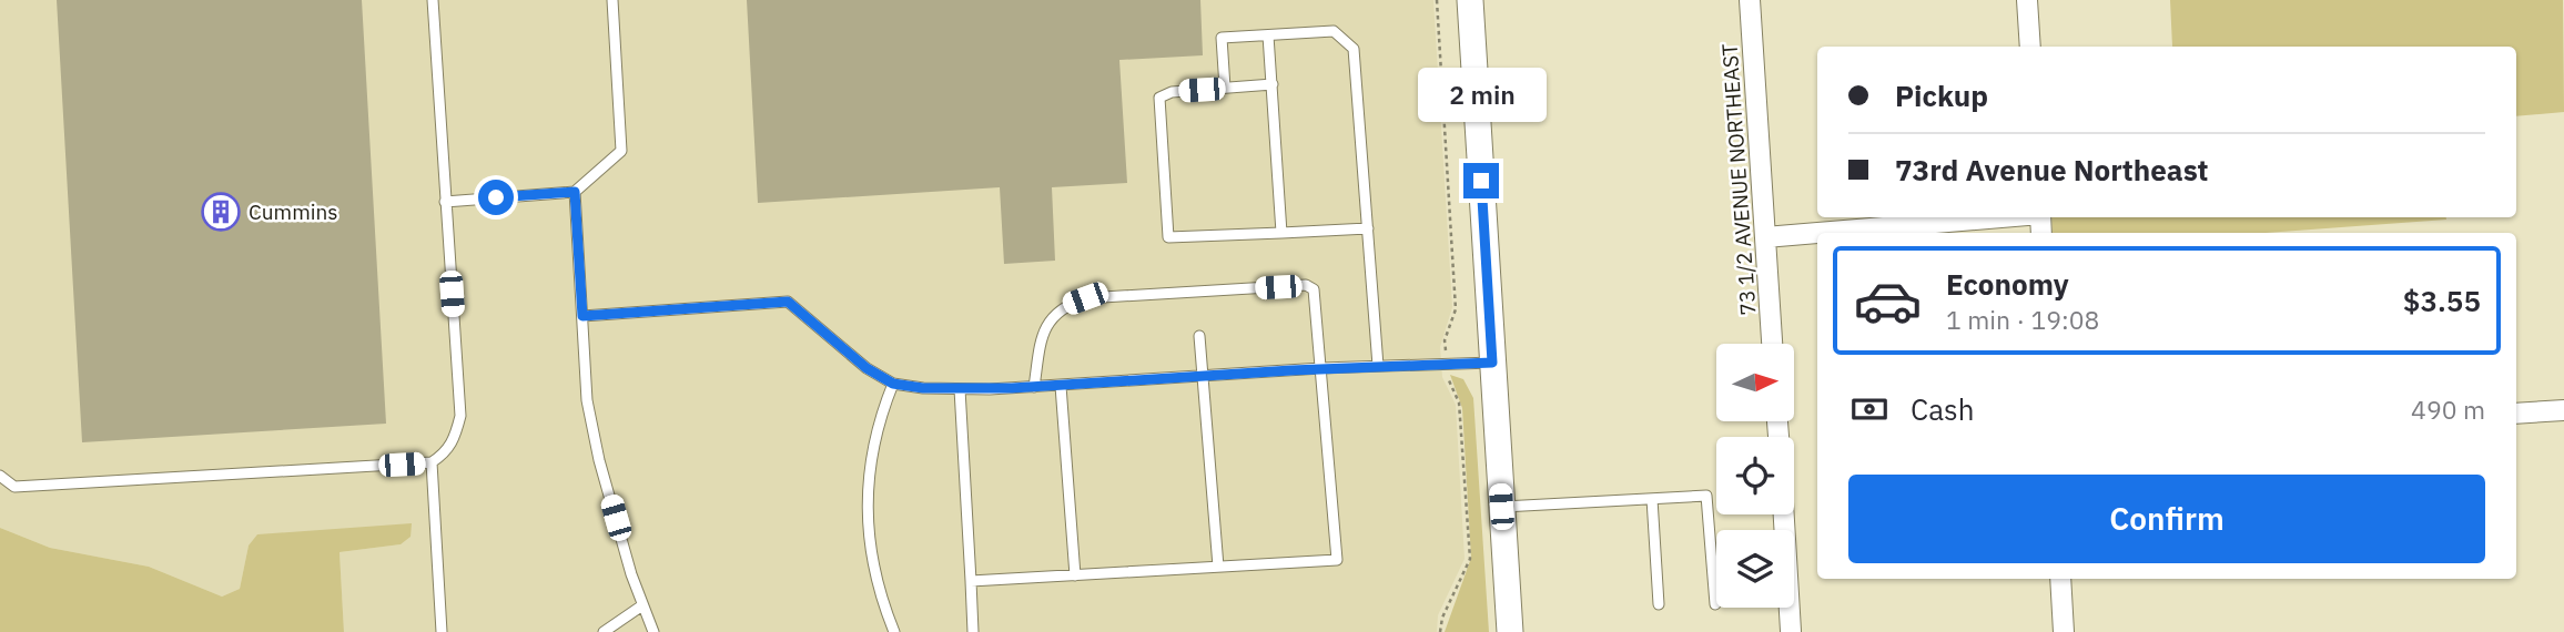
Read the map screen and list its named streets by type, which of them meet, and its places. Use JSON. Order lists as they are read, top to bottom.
{
  "streets": {
    "street": ["73 1/2 AVENUE NORTHEAST"]
  },
  "places": {
    "building": ["Cummins"]
  },
  "north": "right",
  "page": {
    "banner": ["Pickup", "73rd Avenue Northeast"],
    "bubble": "2 min",
    "list": [
      {
        "name": "Economy",
        "note": "1 min · 19:08",
        "value": "$3.55"
      }
    ],
    "pay": ["Cash", "490 m"],
    "buttons": "Confirm"
  }
}
